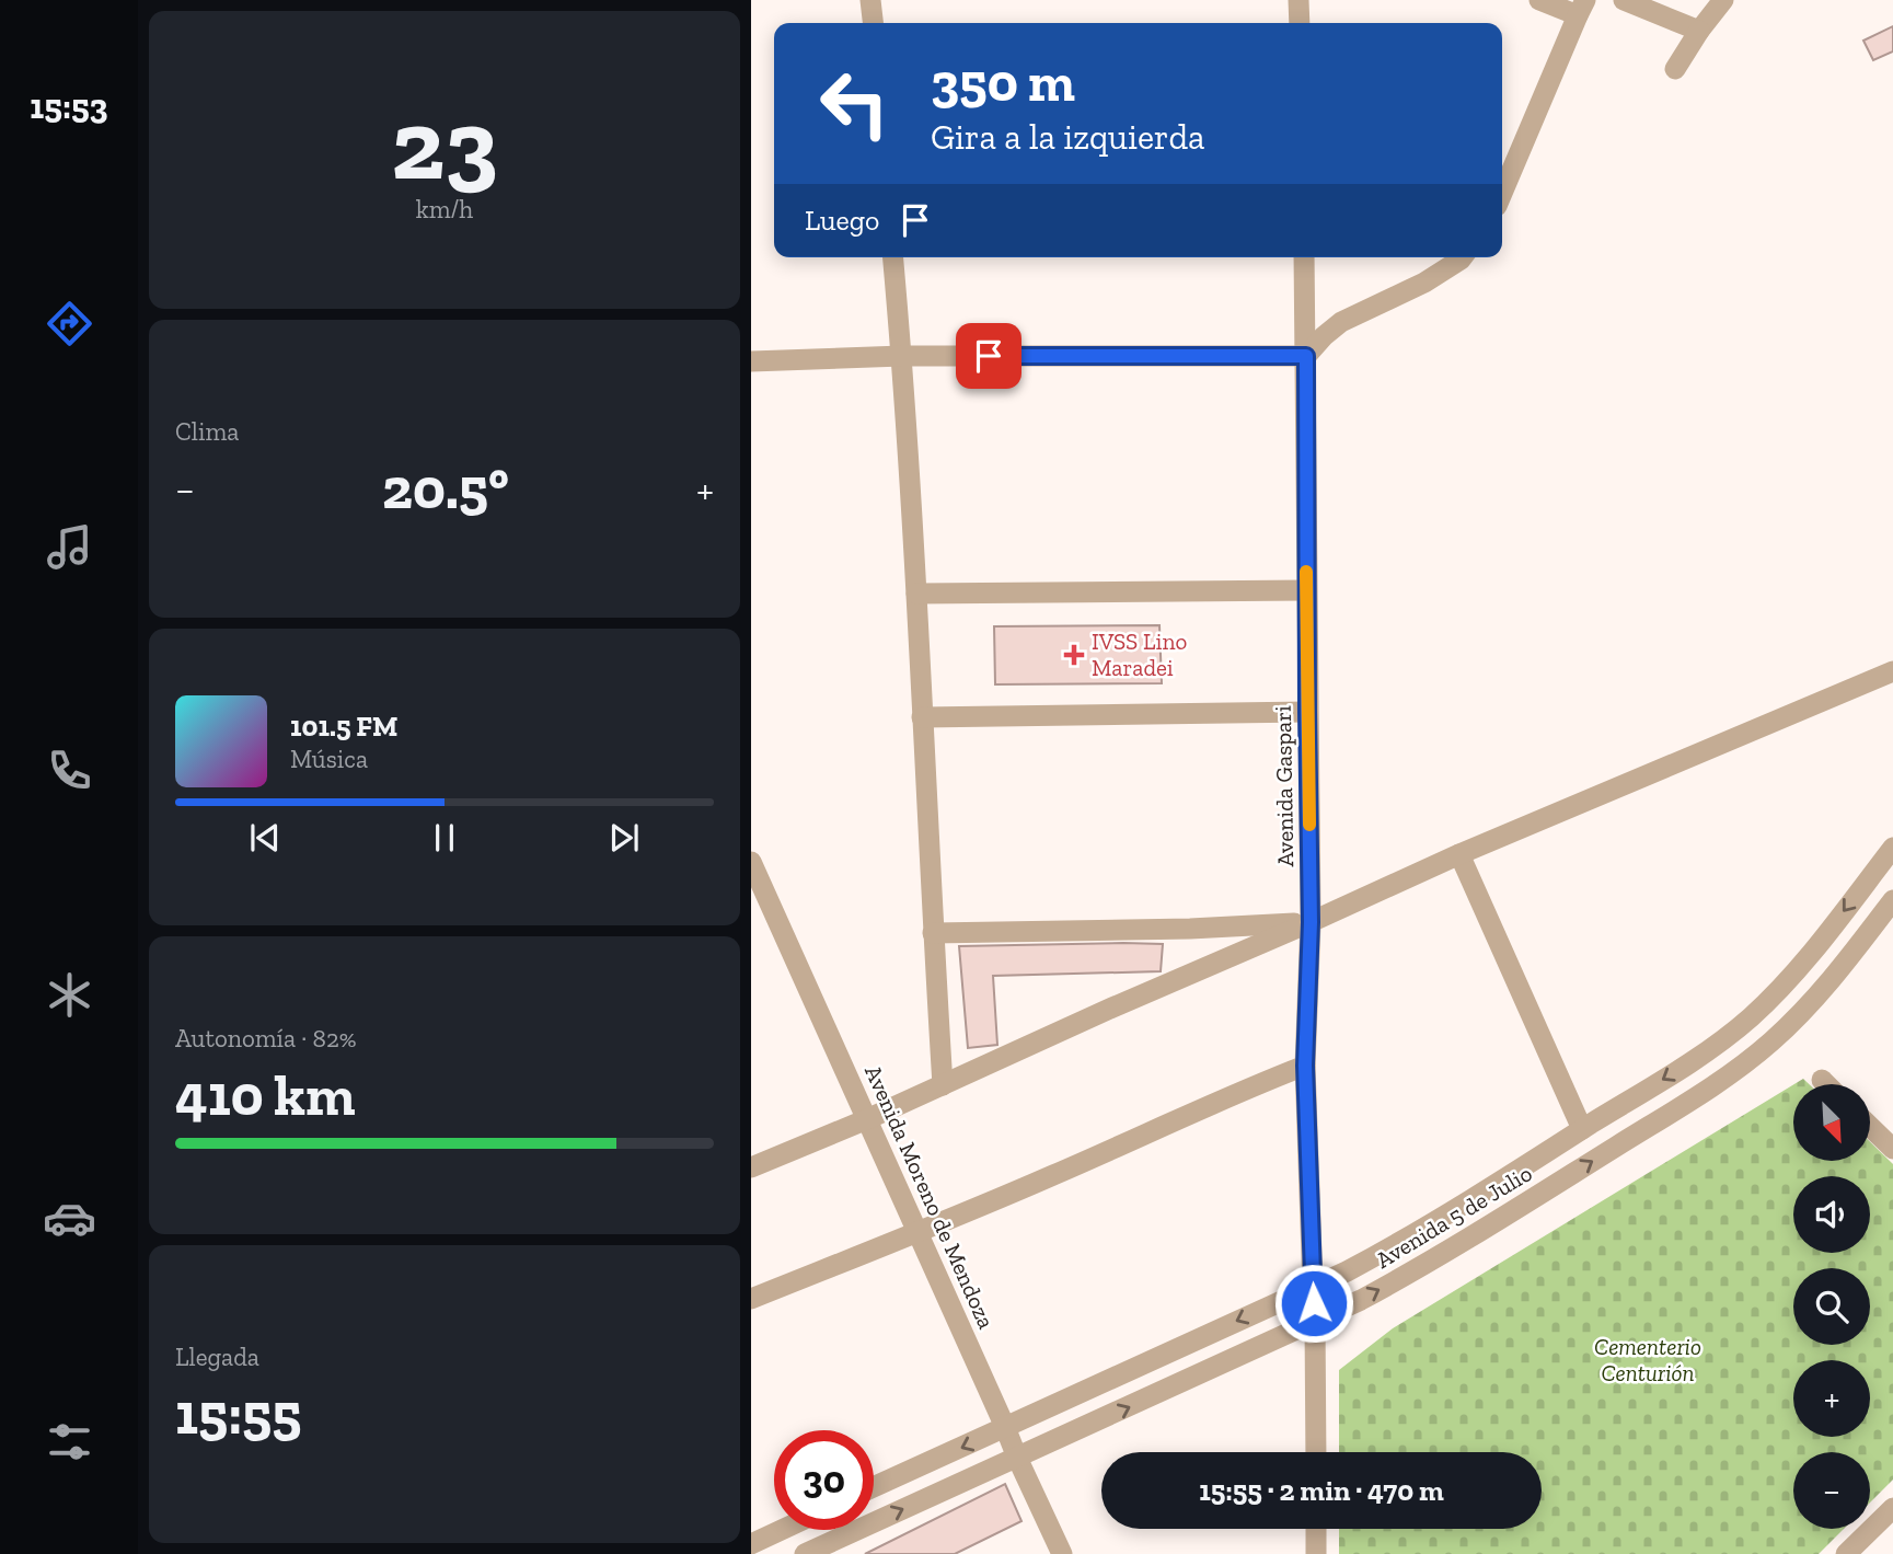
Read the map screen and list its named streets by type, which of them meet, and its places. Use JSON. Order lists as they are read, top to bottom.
{
  "streets": {
    "street": ["Avenida Gaspari", "Avenida Moreno de Mendoza", "Avenida 5 de Julio"]
  },
  "crossings": [
    ["Avenida Gaspari", "Avenida 5 de Julio"],
    ["Avenida Moreno de Mendoza", "Avenida 5 de Julio"]
  ],
  "parks": ["Cementerio Centurión"],
  "places": {
    "health": ["IVSS Lino Maradei"]
  },
  "north": "bottom right",
  "page": {
    "tabs": "15:53",
    "tile": [
      ["23", "km/h"],
      "Clima",
      ["Autonomía · 82%", "410 km"],
      ["Llegada", "15:55"]
    ],
    "turn": ["350 m", "Gira a la izquierda"],
    "then": "Luego",
    "heat": ["−", "20.5°", "+"],
    "song": ["101.5 FM", "Música"],
    "map_buttons": ["+", "−"],
    "limit": "30",
    "trip": "15:55 · 2 min · 470 m"
  }
}
